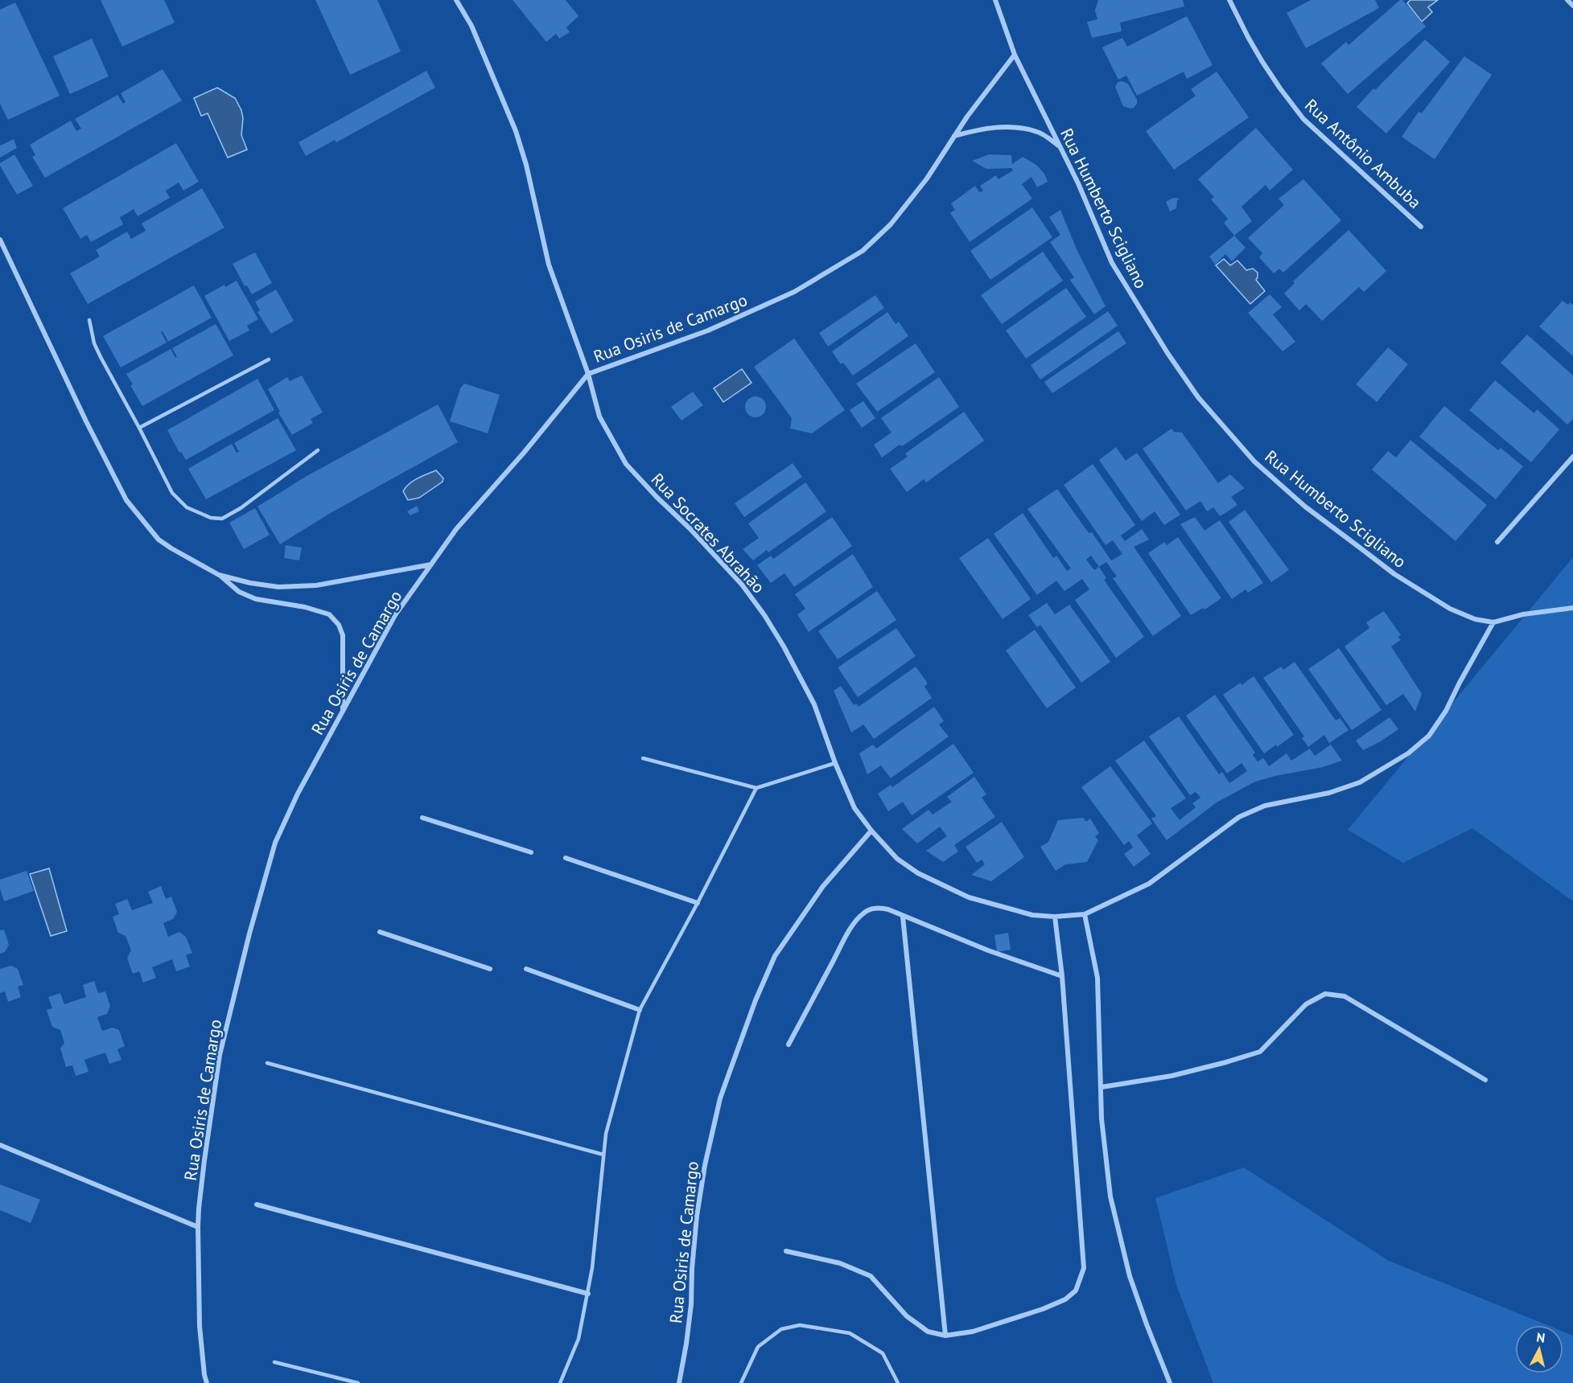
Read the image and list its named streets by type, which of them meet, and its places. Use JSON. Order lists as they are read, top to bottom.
{
  "streets": {
    "street": [
      "Rua Antônio Ambuba",
      "Rua Humberto Scigliano",
      "Rua Osiris de Camargo",
      "Rua Socrates Abrahão"
    ]
  },
  "crossings": [
    ["Rua Humberto Scigliano", "Rua Osiris de Camargo"],
    ["Rua Humberto Scigliano", "Rua Socrates Abrahão"],
    ["Rua Osiris de Camargo", "Rua Socrates Abrahão"]
  ],
  "north": "top"
}
